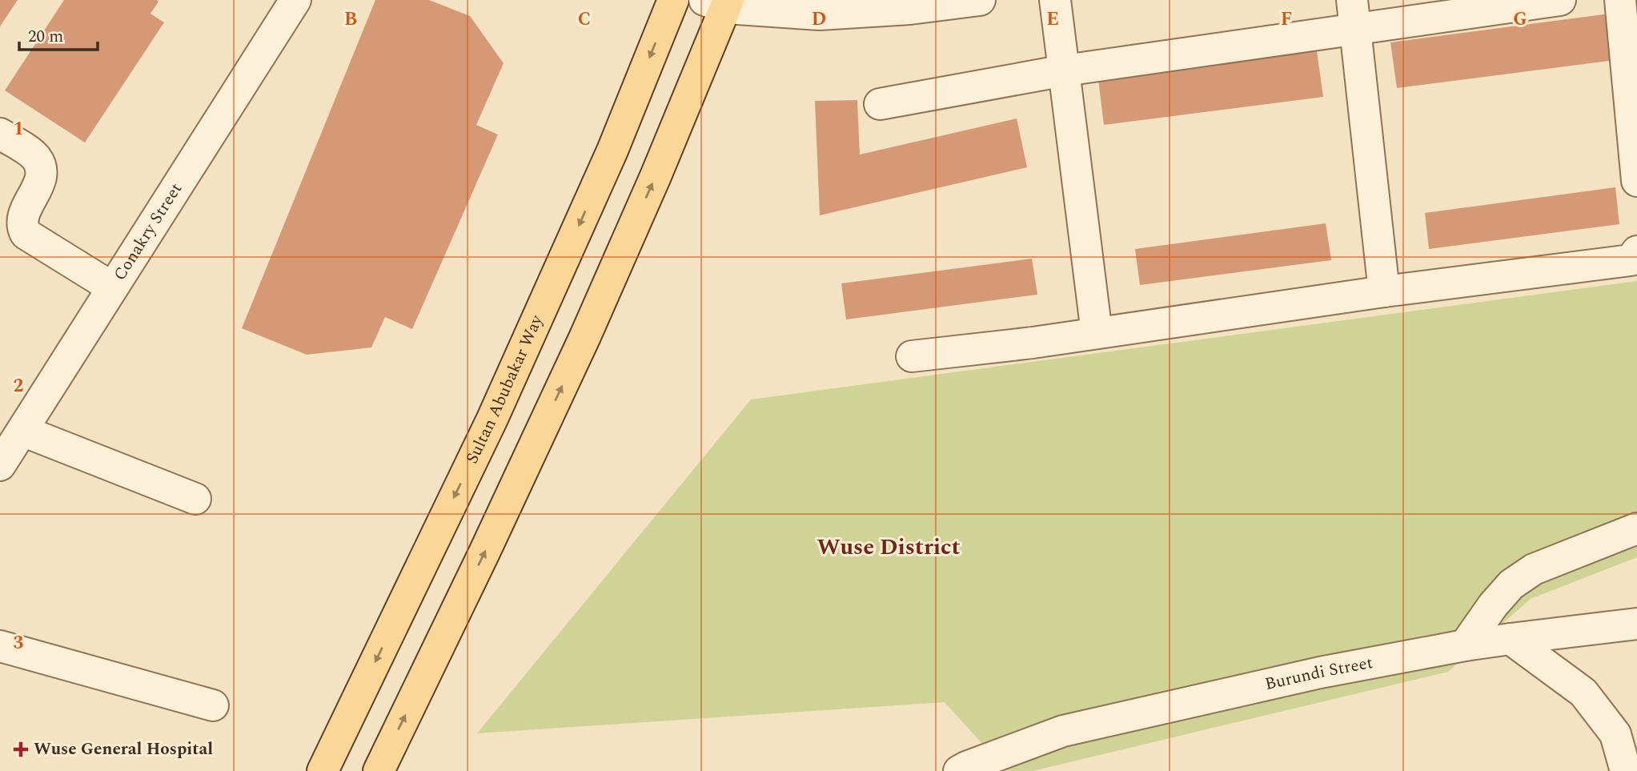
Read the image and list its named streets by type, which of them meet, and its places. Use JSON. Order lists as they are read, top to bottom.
{
  "streets": {
    "main road": ["Sultan Abubakar Way"],
    "street": ["Conakry Street", "Burundi Street"]
  },
  "districts": ["Wuse District"],
  "places": {
    "health": ["Wuse General Hospital"]
  },
  "scale_bar": "20 m",
  "grid": {
    "columns": [
      "B",
      "C",
      "D",
      "E",
      "F",
      "G"
    ],
    "rows": ["1", "2", "3"]
  }
}
